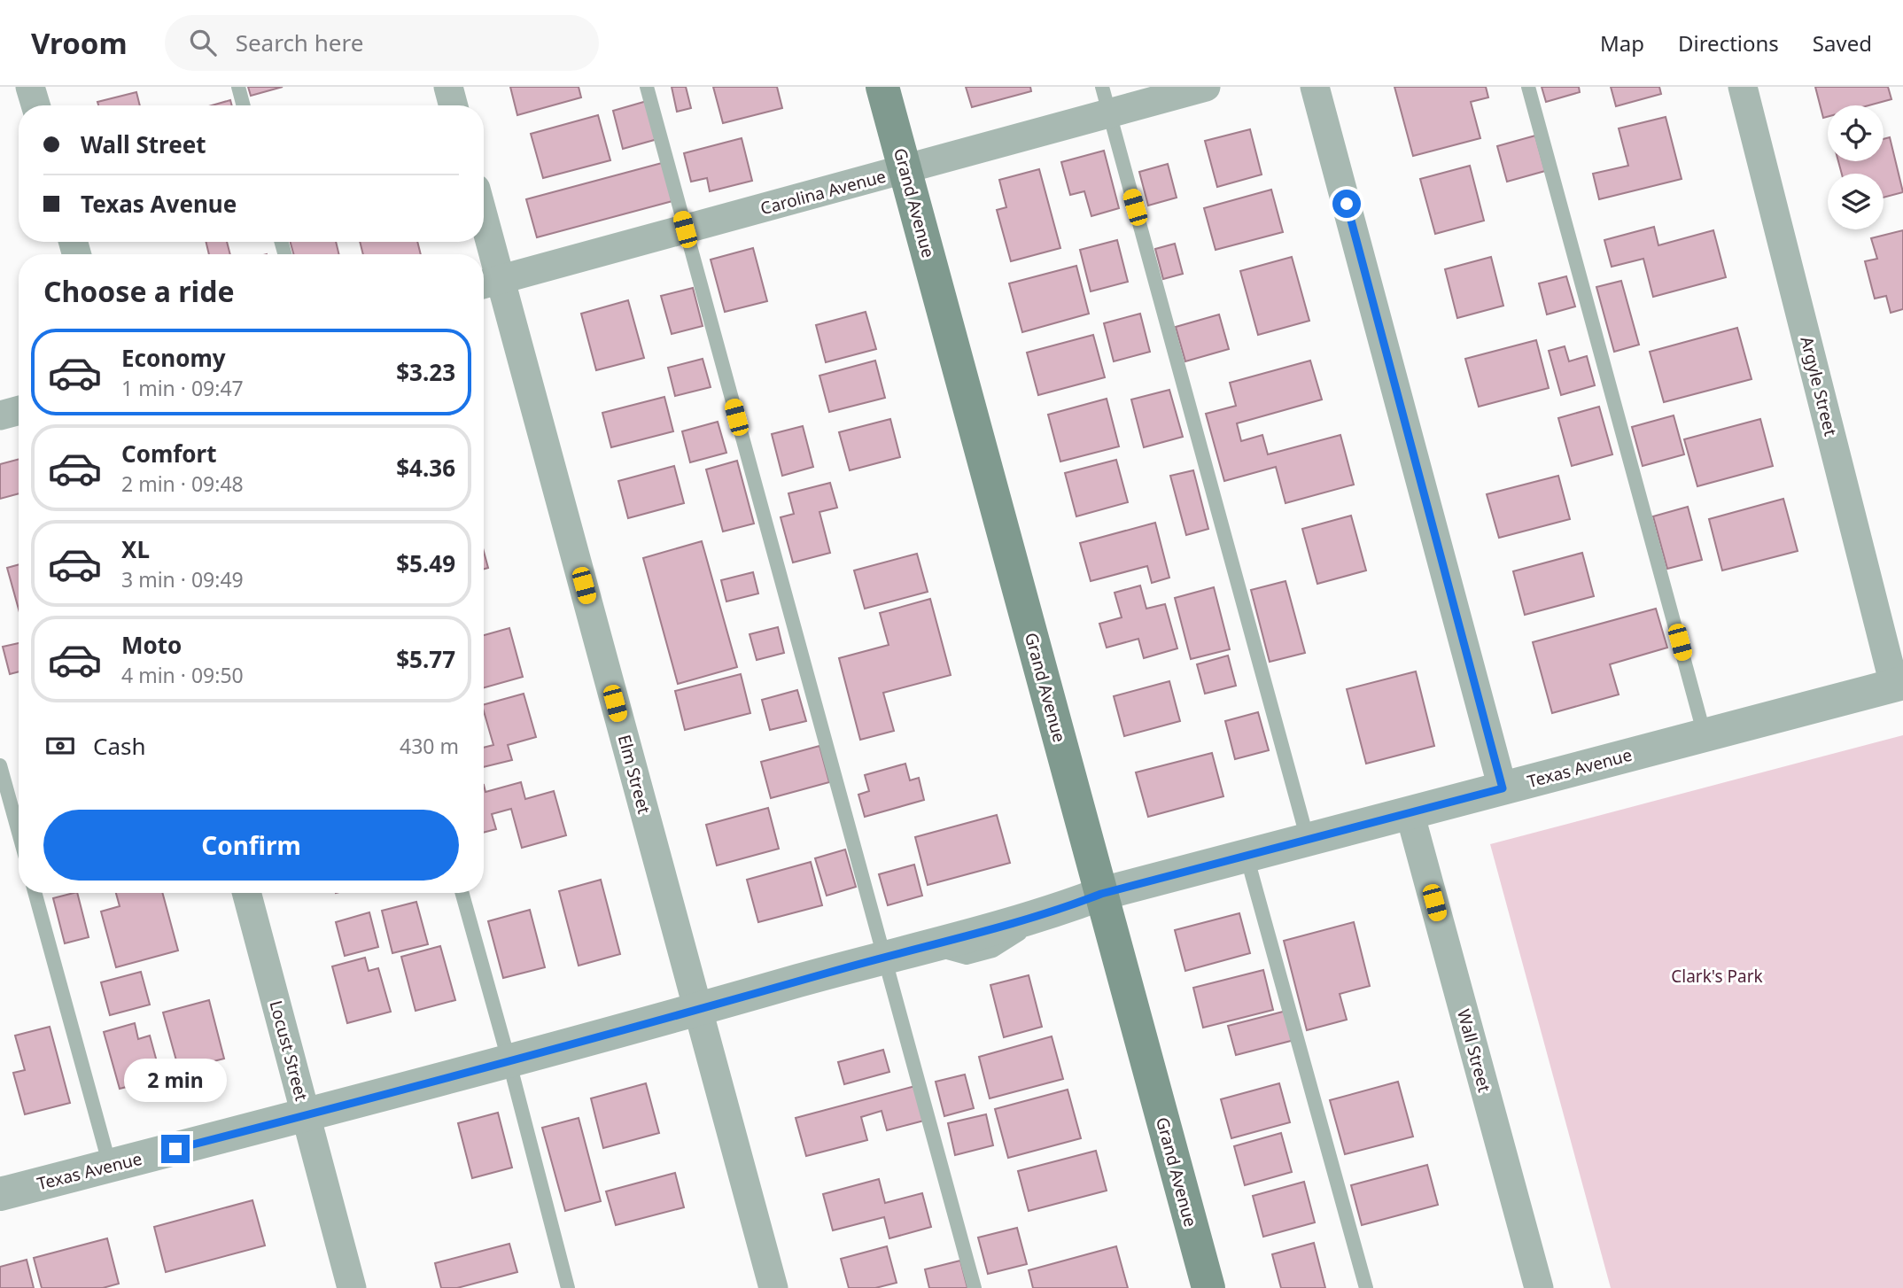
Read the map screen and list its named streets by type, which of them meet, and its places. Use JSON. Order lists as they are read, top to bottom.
{
  "streets": {
    "main road": ["Grand Avenue"],
    "street": [
      "Carolina Avenue",
      "Argyle Street",
      "Texas Avenue",
      "Elm Street",
      "Locust Street",
      "Wall Street"
    ]
  },
  "crossings": [
    ["Carolina Avenue", "Grand Avenue"],
    ["Carolina Avenue", "Elm Street"],
    ["Grand Avenue", "Texas Avenue"],
    ["Argyle Street", "Texas Avenue"],
    ["Texas Avenue", "Elm Street"],
    ["Texas Avenue", "Locust Street"],
    ["Texas Avenue", "Wall Street"]
  ],
  "parks": ["Clark's Park"],
  "page": {
    "header": "Vroom",
    "search": "Search here",
    "nav": ["Map", "Directions", "Saved"],
    "banner": ["Wall Street", "Texas Avenue"],
    "heading": "Choose a ride",
    "list": [
      {
        "name": "Economy",
        "note": "1 min · 09:47",
        "value": "$3.23"
      },
      {
        "name": "Comfort",
        "note": "2 min · 09:48",
        "value": "$4.36"
      },
      {
        "name": "XL",
        "note": "3 min · 09:49",
        "value": "$5.49"
      },
      {
        "name": "Moto",
        "note": "4 min · 09:50",
        "value": "$5.77"
      }
    ],
    "pay": ["Cash", "430 m"],
    "buttons": "Confirm",
    "bubble": "2 min"
  }
}
